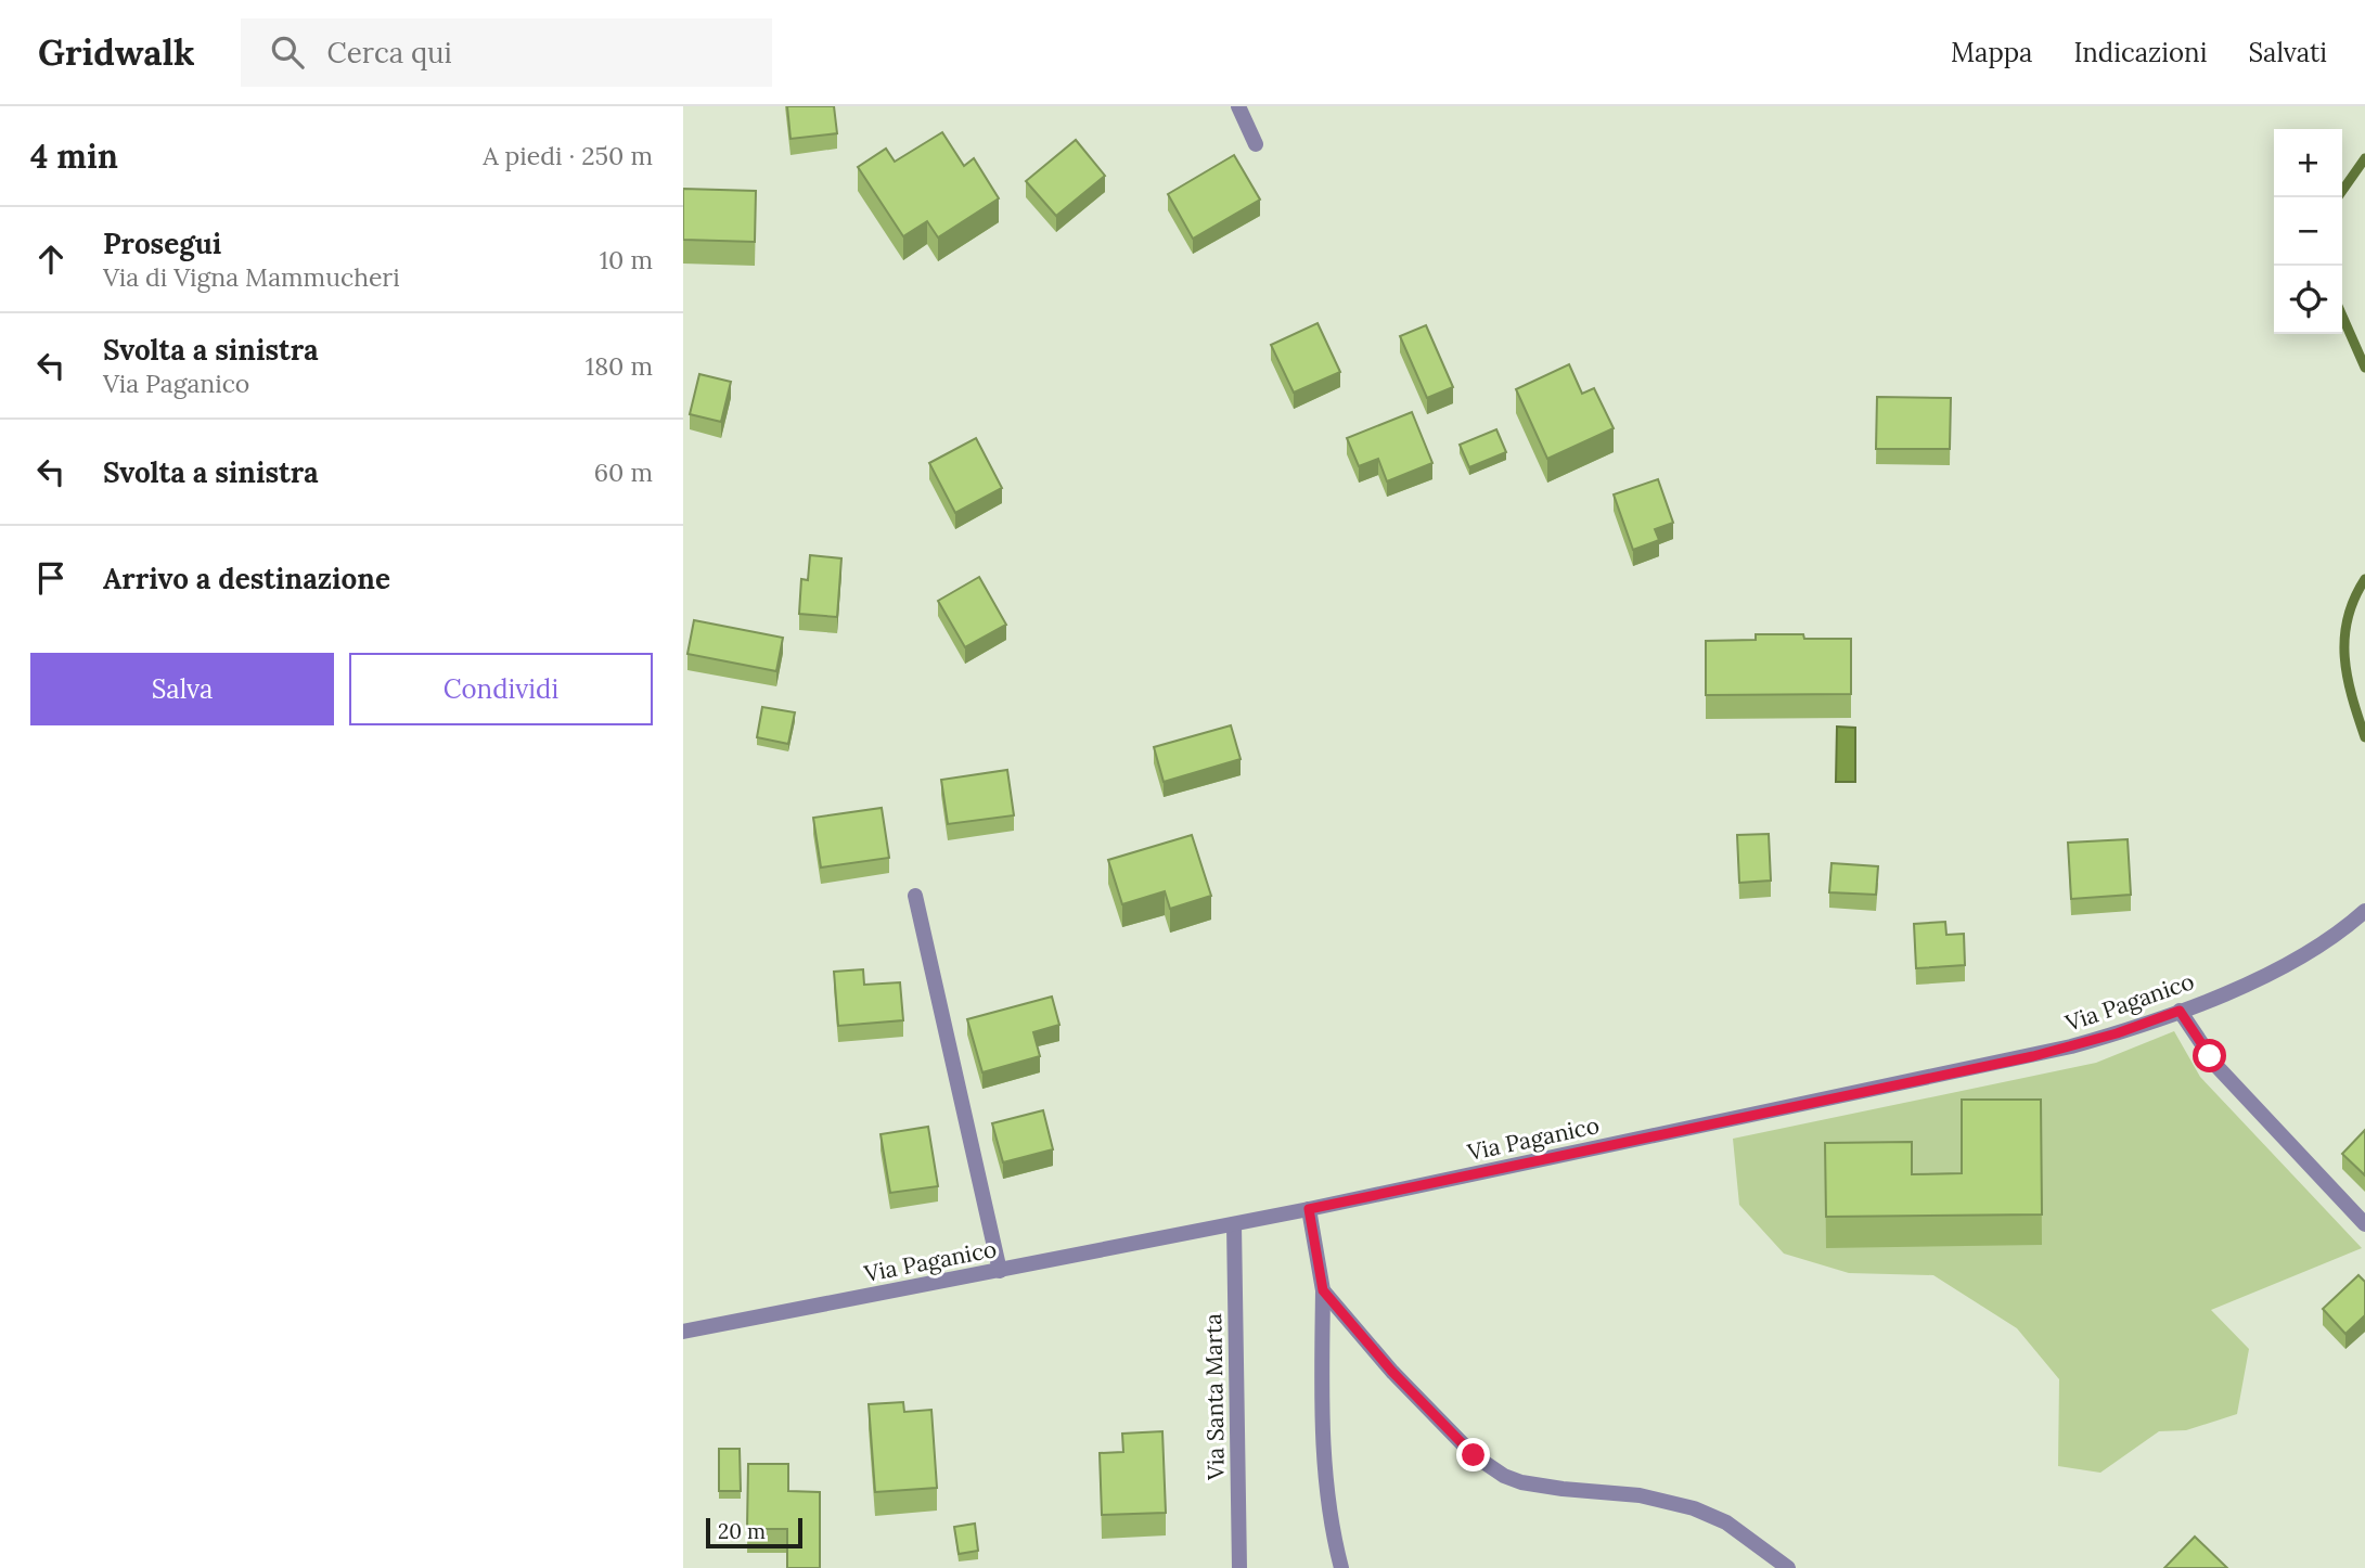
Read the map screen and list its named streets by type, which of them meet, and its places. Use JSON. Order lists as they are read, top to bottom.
{
  "streets": {
    "street": ["Via Paganico", "Via Santa Marta"]
  },
  "crossings": [
    ["Via Paganico", "Via Santa Marta"]
  ],
  "scale_bar": "20 m",
  "page": {
    "header": "Gridwalk",
    "search": "Cerca qui",
    "nav": ["Mappa", "Indicazioni", "Salvati"],
    "heading": ["4 min", "A piedi · 250 m"],
    "map_buttons": ["+", "−"],
    "list": [
      ["Prosegui", "Via di Vigna Mammucheri", "10 m"],
      ["Svolta a sinistra", "Via Paganico", "180 m"],
      ["Svolta a sinistra", "60 m"],
      "Arrivo a destinazione"
    ],
    "buttons": ["Salva", "Condividi"],
    "scale": "20 m"
  }
}
